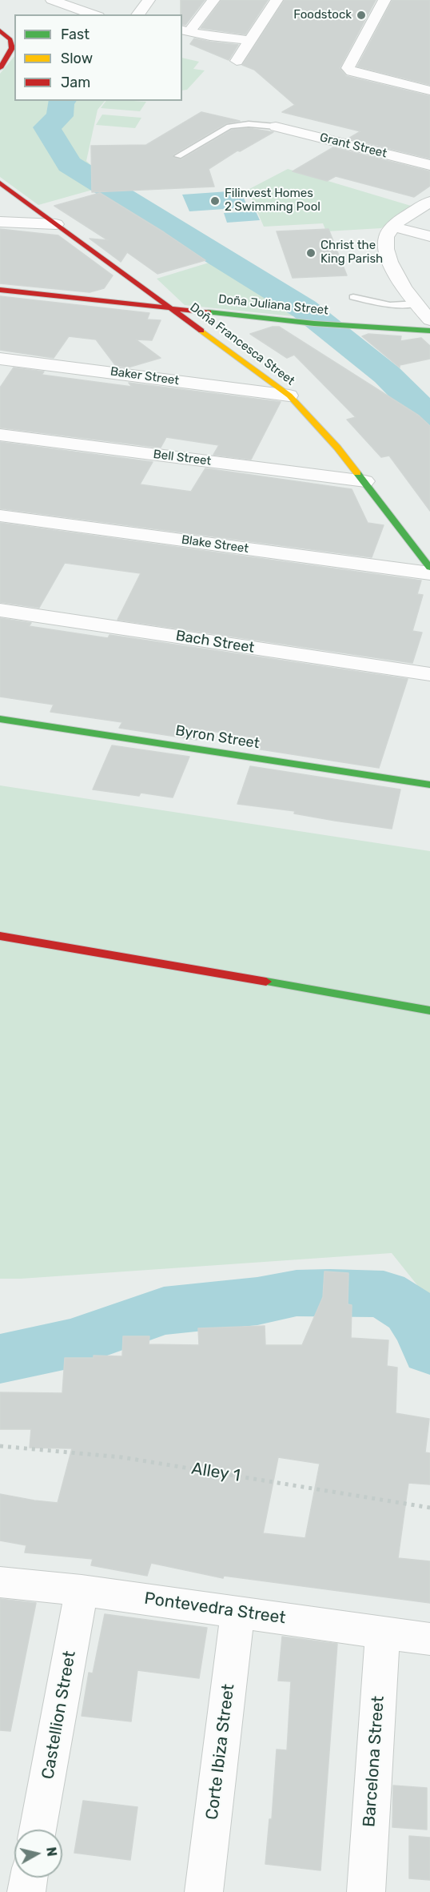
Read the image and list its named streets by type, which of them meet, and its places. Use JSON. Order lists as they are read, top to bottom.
{
  "streets": {
    "street": [
      "Grant Street",
      "Doña Juliana Street",
      "Doña Francesca Street",
      "Baker Street",
      "Bell Street",
      "Blake Street",
      "Bach Street",
      "Byron Street",
      "Pontevedra Street",
      "Castellion Street",
      "Corte Ibiza Street",
      "Barcelona Street"
    ],
    "path": ["Alley 1"]
  },
  "crossings": [
    ["Doña Juliana Street", "Doña Francesca Street"],
    ["Doña Francesca Street", "Baker Street"],
    ["Doña Francesca Street", "Bell Street"],
    ["Pontevedra Street", "Castellion Street"],
    ["Pontevedra Street", "Corte Ibiza Street"],
    ["Pontevedra Street", "Barcelona Street"]
  ],
  "places": ["Foodstock", "Filinvest Homes 2 Swimming Pool", "Christ the King Parish"],
  "legend": ["Fast", "Slow", "Jam"],
  "north": "right"
}
